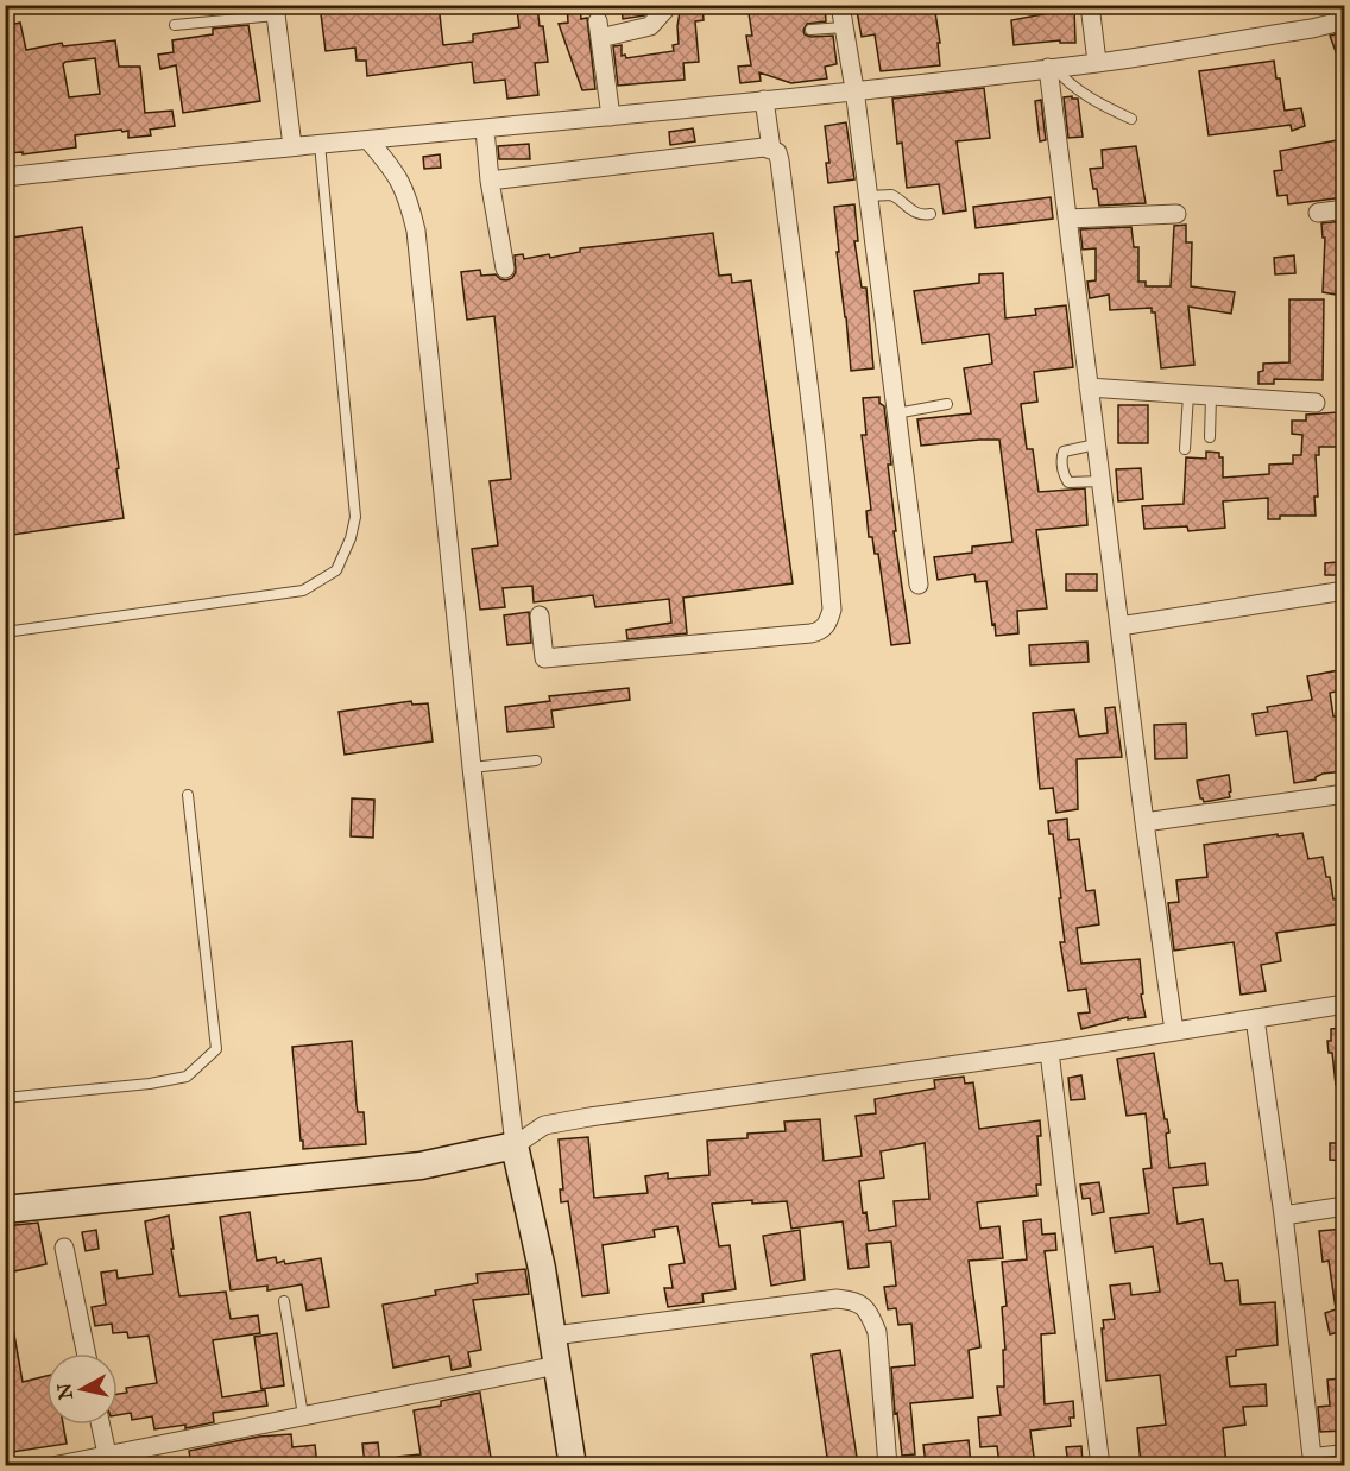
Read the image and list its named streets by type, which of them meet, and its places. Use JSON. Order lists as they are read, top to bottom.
{
  "north": "left"
}
